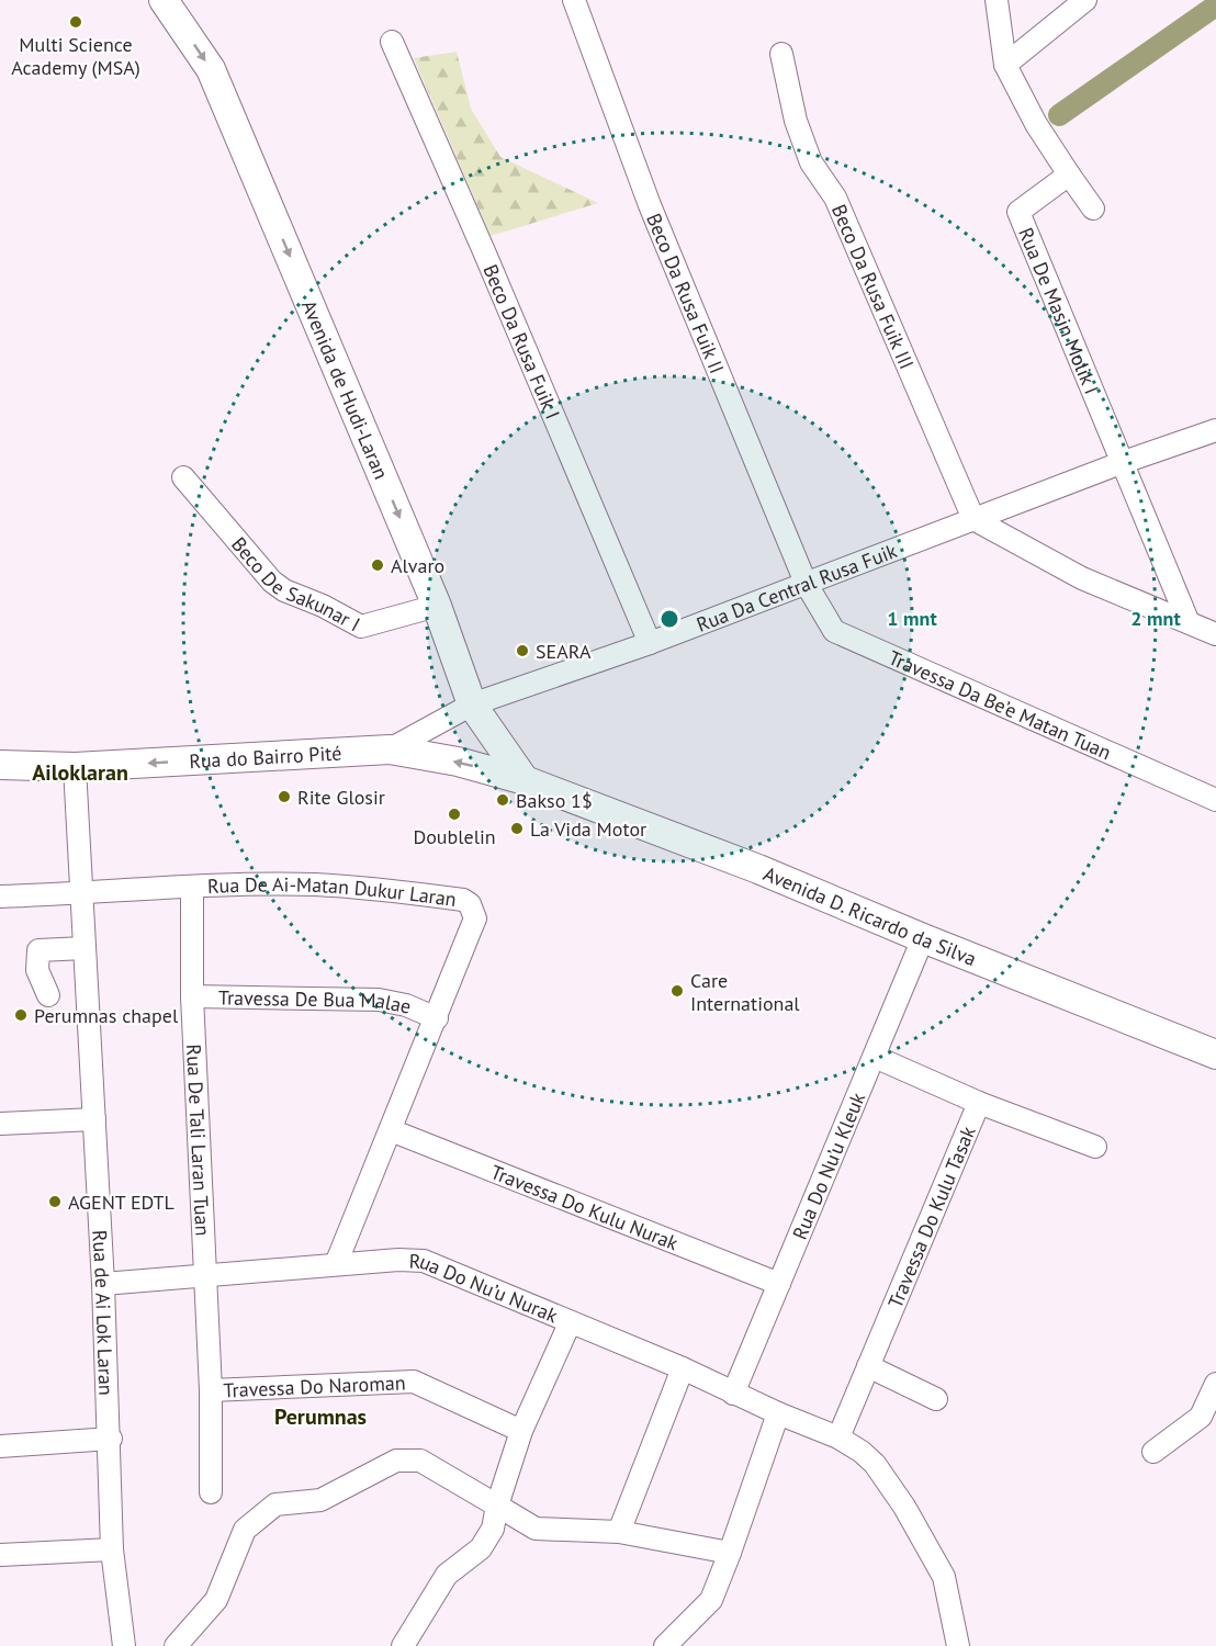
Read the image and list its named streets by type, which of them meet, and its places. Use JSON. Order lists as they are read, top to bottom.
{
  "streets": {
    "main road": ["Avenida de Hudi-Laran", "Rua do Bairro Pité", "Avenida D. Ricardo da Silva"],
    "street": [
      "Beco Da Rusa Fuik III",
      "Beco Da Rusa Fuik II",
      "Rua De Masin Molik I",
      "Beco Da Rusa Fuik I",
      "Beco De Sakunar I",
      "Rua Da Central Rusa Fuik",
      "Travessa Da Be’e Matan Tuan",
      "Rua De Ai-Matan Dukur Laran",
      "Travessa De Bua Malae",
      "Rua De Tali Laran Tuan",
      "Rua Do Nu’u Kleuk",
      "Travessa Do Kulu Nurak",
      "Travessa Do Kulu Tasak",
      "Rua Do Nu’u Nurak",
      "Rua de Ai Lok Laran",
      "Travessa Do Naroman"
    ]
  },
  "crossings": [
    ["Beco Da Rusa Fuik III", "Rua Da Central Rusa Fuik"],
    ["Beco Da Rusa Fuik II", "Rua Da Central Rusa Fuik"],
    ["Beco Da Rusa Fuik II", "Travessa Da Be’e Matan Tuan"],
    ["Rua De Masin Molik I", "Rua Da Central Rusa Fuik"],
    ["Beco Da Rusa Fuik I", "Rua Da Central Rusa Fuik"],
    ["Avenida de Hudi-Laran", "Beco De Sakunar I"],
    ["Avenida de Hudi-Laran", "Rua Da Central Rusa Fuik"],
    ["Avenida de Hudi-Laran", "Rua do Bairro Pité"],
    ["Avenida de Hudi-Laran", "Avenida D. Ricardo da Silva"],
    ["Rua Da Central Rusa Fuik", "Travessa Da Be’e Matan Tuan"],
    ["Rua Da Central Rusa Fuik", "Rua do Bairro Pité"],
    ["Rua do Bairro Pité", "Avenida D. Ricardo da Silva"],
    ["Rua do Bairro Pité", "Rua de Ai Lok Laran"],
    ["Rua De Ai-Matan Dukur Laran", "Travessa De Bua Malae"],
    ["Rua De Ai-Matan Dukur Laran", "Rua De Tali Laran Tuan"],
    ["Rua De Ai-Matan Dukur Laran", "Travessa Do Kulu Nurak"],
    ["Rua De Ai-Matan Dukur Laran", "Rua Do Nu’u Nurak"],
    ["Rua De Ai-Matan Dukur Laran", "Rua de Ai Lok Laran"],
    ["Avenida D. Ricardo da Silva", "Rua Do Nu’u Kleuk"],
    ["Travessa De Bua Malae", "Rua De Tali Laran Tuan"],
    ["Rua De Tali Laran Tuan", "Rua Do Nu’u Nurak"],
    ["Rua De Tali Laran Tuan", "Travessa Do Naroman"],
    ["Rua Do Nu’u Kleuk", "Travessa Do Kulu Nurak"],
    ["Rua Do Nu’u Kleuk", "Travessa Do Kulu Tasak"],
    ["Rua Do Nu’u Kleuk", "Rua Do Nu’u Nurak"],
    ["Travessa Do Kulu Tasak", "Rua Do Nu’u Nurak"],
    ["Rua Do Nu’u Nurak", "Rua de Ai Lok Laran"],
    ["Rua Do Nu’u Nurak", "Travessa Do Naroman"]
  ],
  "one_way": ["Avenida de Hudi-Laran", "Rua do Bairro Pité"],
  "districts": ["Ailoklaran", "Perumnas"],
  "places": [
    "Multi Science Academy (MSA)",
    "Alvaro",
    "SEARA",
    "Rite Glosir",
    "Bakso 1$",
    "Doublelin",
    "La Vida Motor",
    "Care International",
    "Perumnas chapel",
    "AGENT EDTL"
  ],
  "rings": ["1 mnt", "2 mnt"]
}
